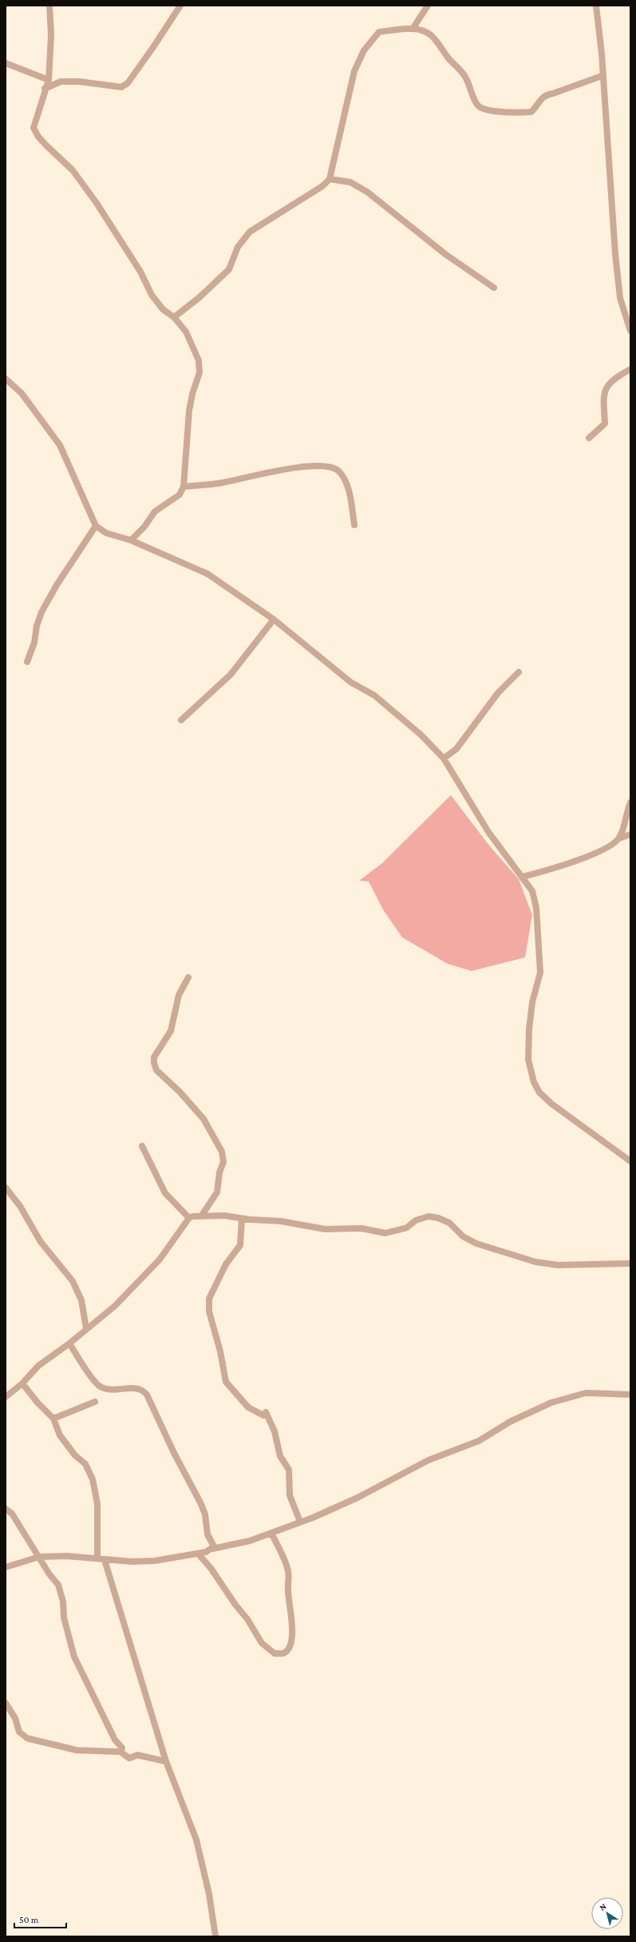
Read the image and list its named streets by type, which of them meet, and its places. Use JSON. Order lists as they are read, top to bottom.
{
  "scale_bar": "50 m",
  "north": "top left"
}
